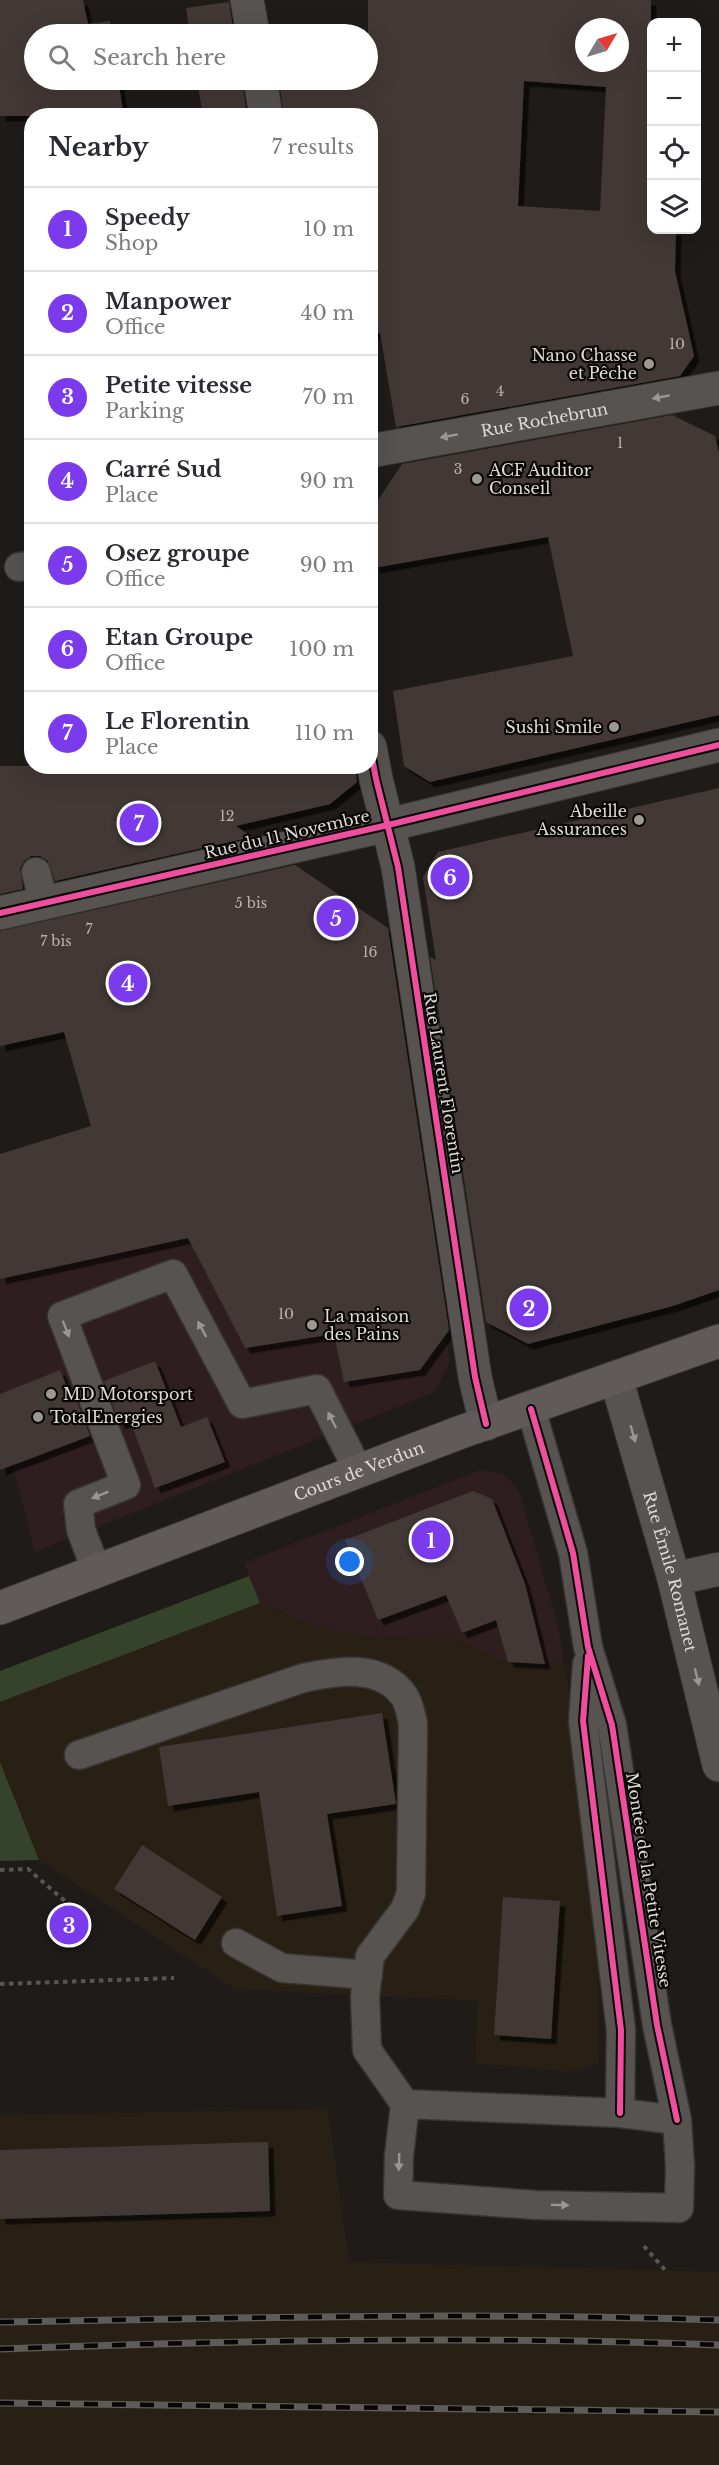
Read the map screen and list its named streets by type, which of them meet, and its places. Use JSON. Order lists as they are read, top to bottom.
{
  "streets": {
    "main road": ["Cours de Verdun"],
    "street": [
      "Rue Rochebrun",
      "Rue du 11 Novembre",
      "Rue Laurent Florentin",
      "Rue Émile Romanet"
    ],
    "lane": ["Montée de la Petite Vitesse"]
  },
  "crossings": [
    ["Rue du 11 Novembre", "Rue Laurent Florentin"],
    ["Rue Laurent Florentin", "Cours de Verdun"],
    ["Cours de Verdun", "Rue Émile Romanet"],
    ["Cours de Verdun", "Montée de la Petite Vitesse"]
  ],
  "one_way": ["Rue Rochebrun", "Rue Émile Romanet"],
  "places": [
    "Nano Chasse et Pêche",
    "ACF Auditor Conseil",
    "Sushi Smile",
    "Abeille Assurances",
    "La maison des Pains",
    "MD Motorsport",
    "TotalEnergies"
  ],
  "house_numbers": [
    "10",
    "4",
    "6",
    "1",
    "3",
    "12",
    "5 bis",
    "7",
    "7 bis",
    "16",
    "10"
  ],
  "north": "top right",
  "page": {
    "map_buttons": ["+", "−"],
    "search": "Search here",
    "heading": ["Nearby", "7 results"],
    "list": [
      {
        "mark": "1",
        "name": "Speedy",
        "note": "Shop",
        "value": "10 m"
      },
      {
        "mark": "2",
        "name": "Manpower",
        "note": "Office",
        "value": "40 m"
      },
      {
        "mark": "3",
        "name": "Petite vitesse",
        "note": "Parking",
        "value": "70 m"
      },
      {
        "mark": "4",
        "name": "Carré Sud",
        "note": "Place",
        "value": "90 m"
      },
      {
        "mark": "5",
        "name": "Osez groupe",
        "note": "Office",
        "value": "90 m"
      },
      {
        "mark": "6",
        "name": "Etan Groupe",
        "note": "Office",
        "value": "100 m"
      },
      {
        "mark": "7",
        "name": "Le Florentin",
        "note": "Place",
        "value": "110 m"
      }
    ],
    "pins": [
      "7",
      "6",
      "5",
      "4",
      "2",
      "1",
      "3"
    ]
  }
}
